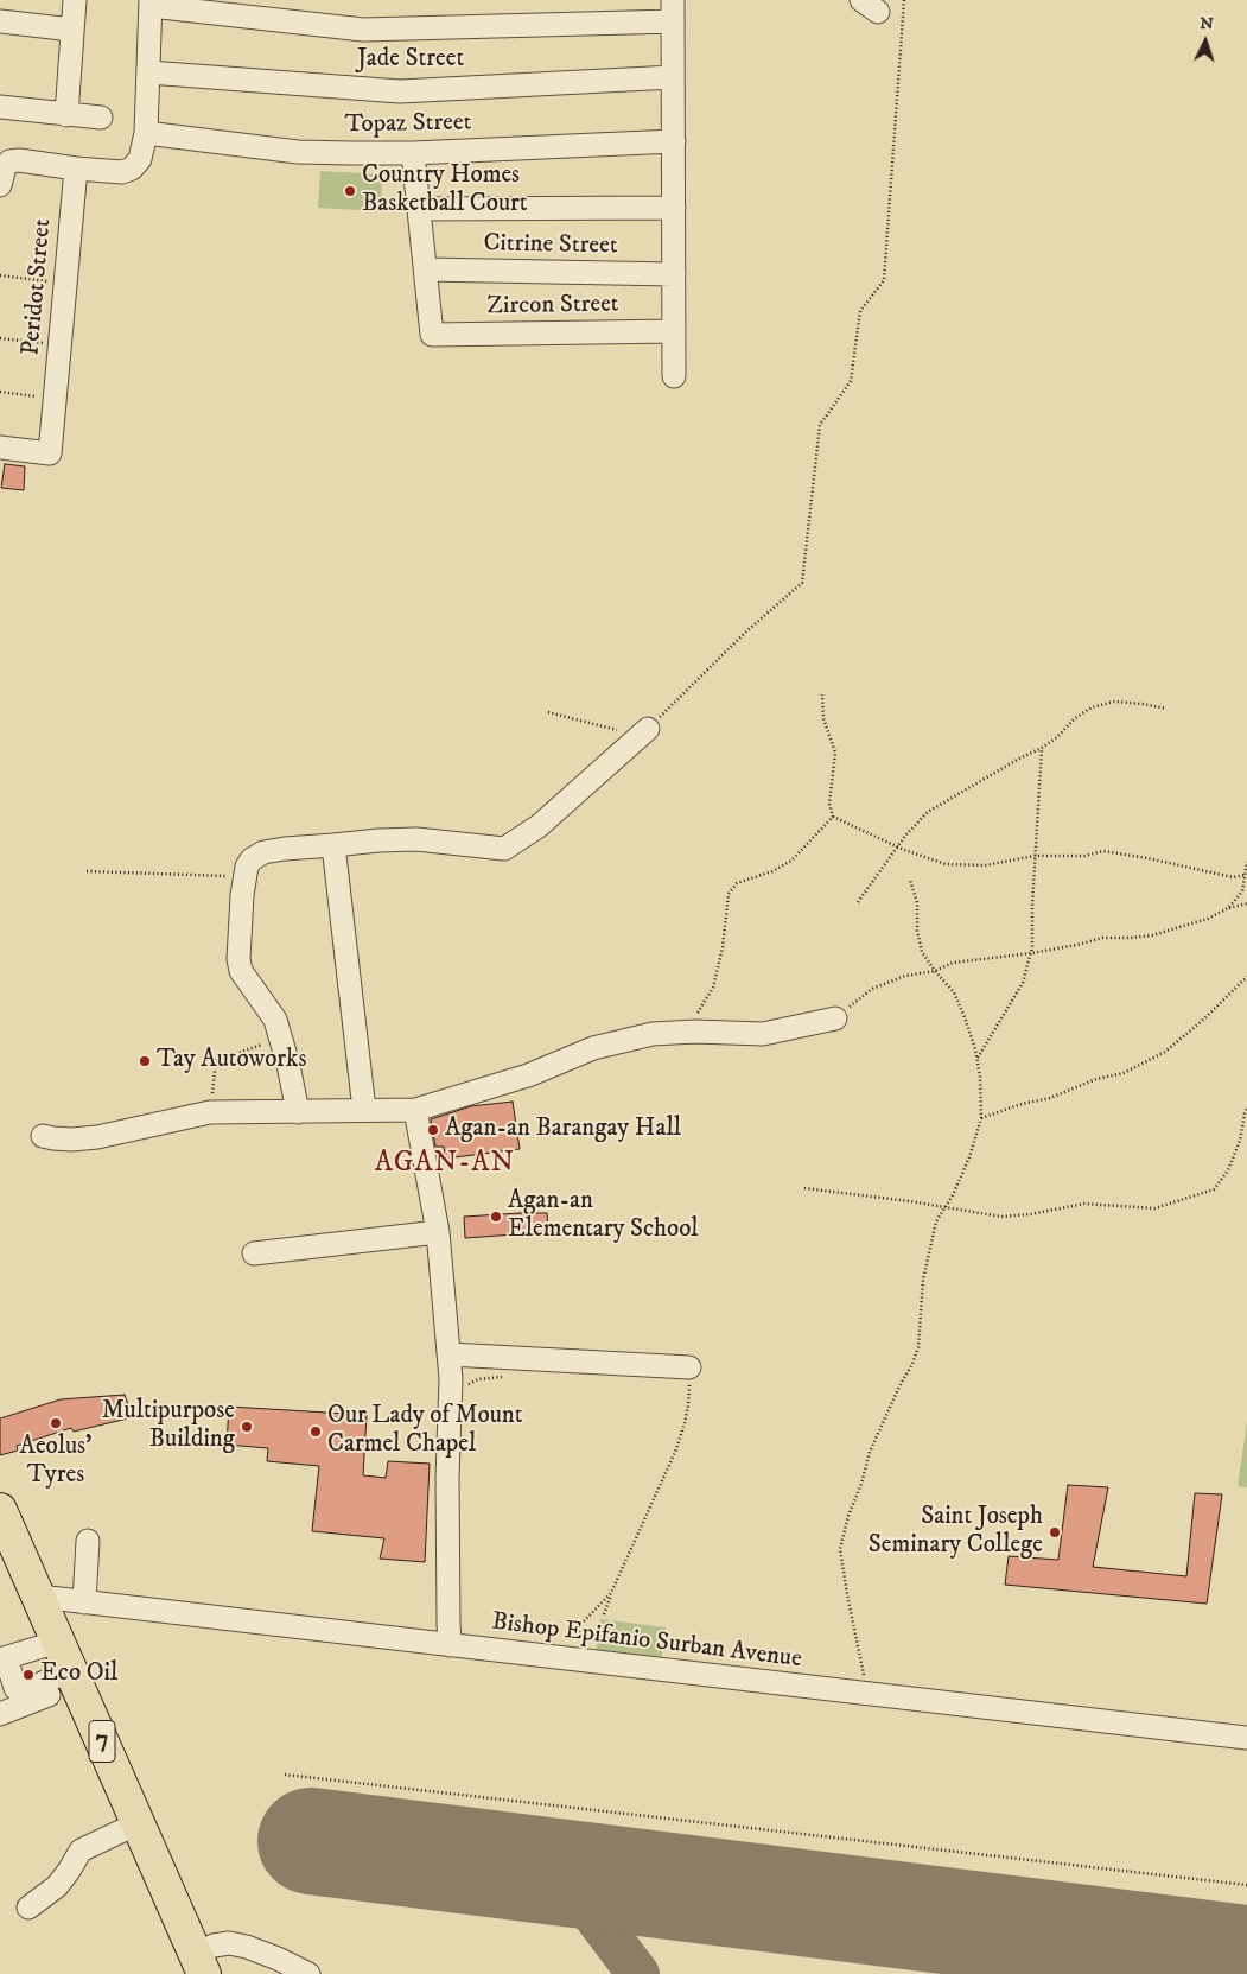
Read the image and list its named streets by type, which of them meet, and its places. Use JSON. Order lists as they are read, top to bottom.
{
  "streets": {
    "highway": ["7"],
    "street": [
      "Jade Street",
      "Topaz Street",
      "Citrine Street",
      "Peridot Street",
      "Zircon Street",
      "Bishop Epifanio Surban Avenue"
    ]
  },
  "crossings": [
    ["Citrine Street", "Zircon Street"],
    ["Bishop Epifanio Surban Avenue", "7"]
  ],
  "districts": ["AGAN-AN"],
  "places": [
    "Country Homes Basketball Court",
    "Tay Autoworks",
    "Agan-an Barangay Hall",
    "Agan-an Elementary School",
    "Aeolus' Tyres",
    "Multipurpose Building",
    "Our Lady of Mount Carmel Chapel",
    "Saint Joseph Seminary College",
    "Eco Oil"
  ],
  "north": "top"
}
